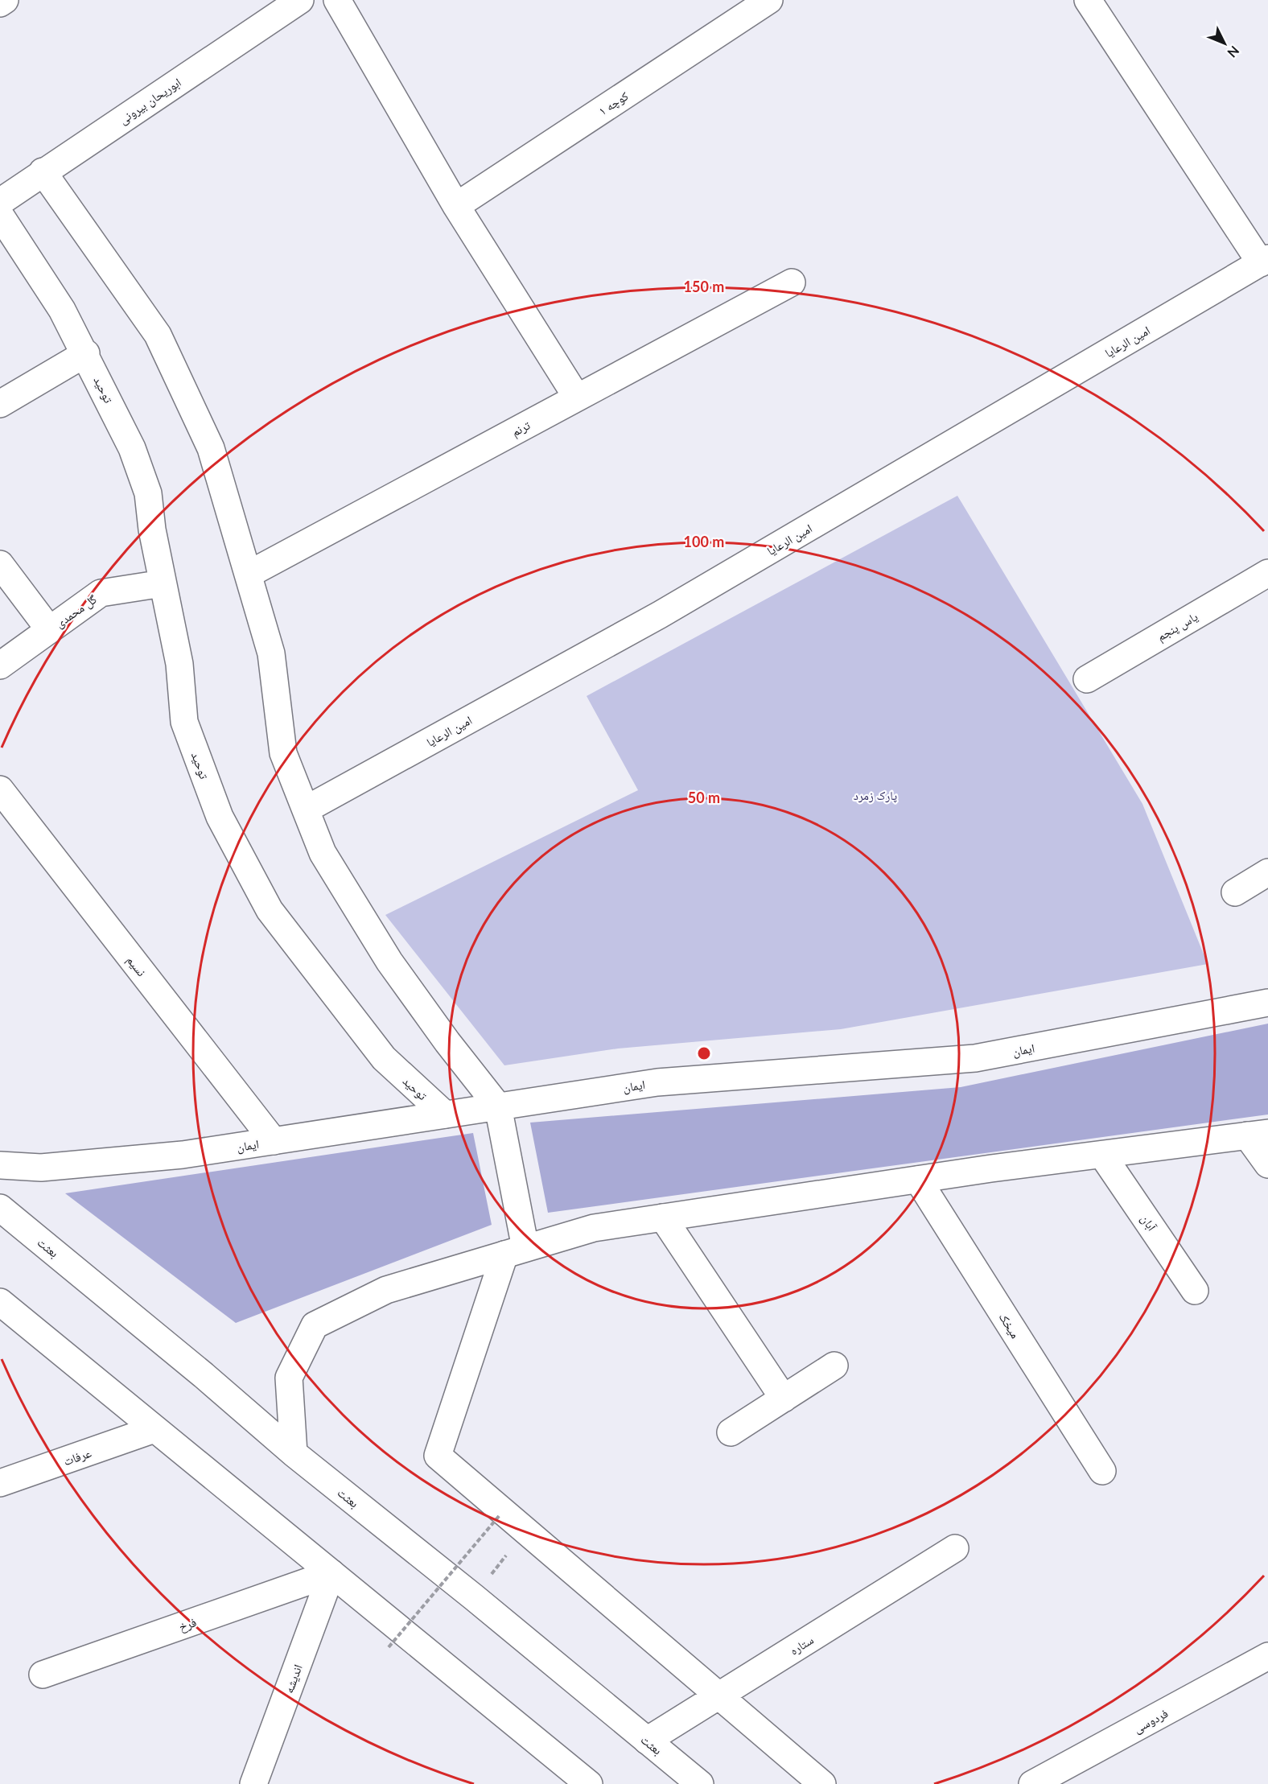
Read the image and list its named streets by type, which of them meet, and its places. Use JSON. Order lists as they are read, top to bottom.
{
  "streets": {
    "street": [
      "ابوریحان بیرونی",
      "کوچه ۱",
      "امین الرعایا",
      "توحید",
      "ترنم",
      "گل محمدی",
      "یاس پنجم",
      "نسیم",
      "ایمان",
      "آبان",
      "بعثت",
      "میخک",
      "عرفات",
      "فرخ",
      "ستاره",
      "اندیشه",
      "فردوسی"
    ]
  },
  "crossings": [
    ["توحید", "گل محمدی"],
    ["توحید", "ایمان"],
    ["نسیم", "ایمان"],
    ["بعثت", "ستاره"],
    ["فرخ", "اندیشه"]
  ],
  "parks": ["پارک زمرد"],
  "north": "bottom right",
  "rings": ["150 m", "100 m", "50 m"]
}
